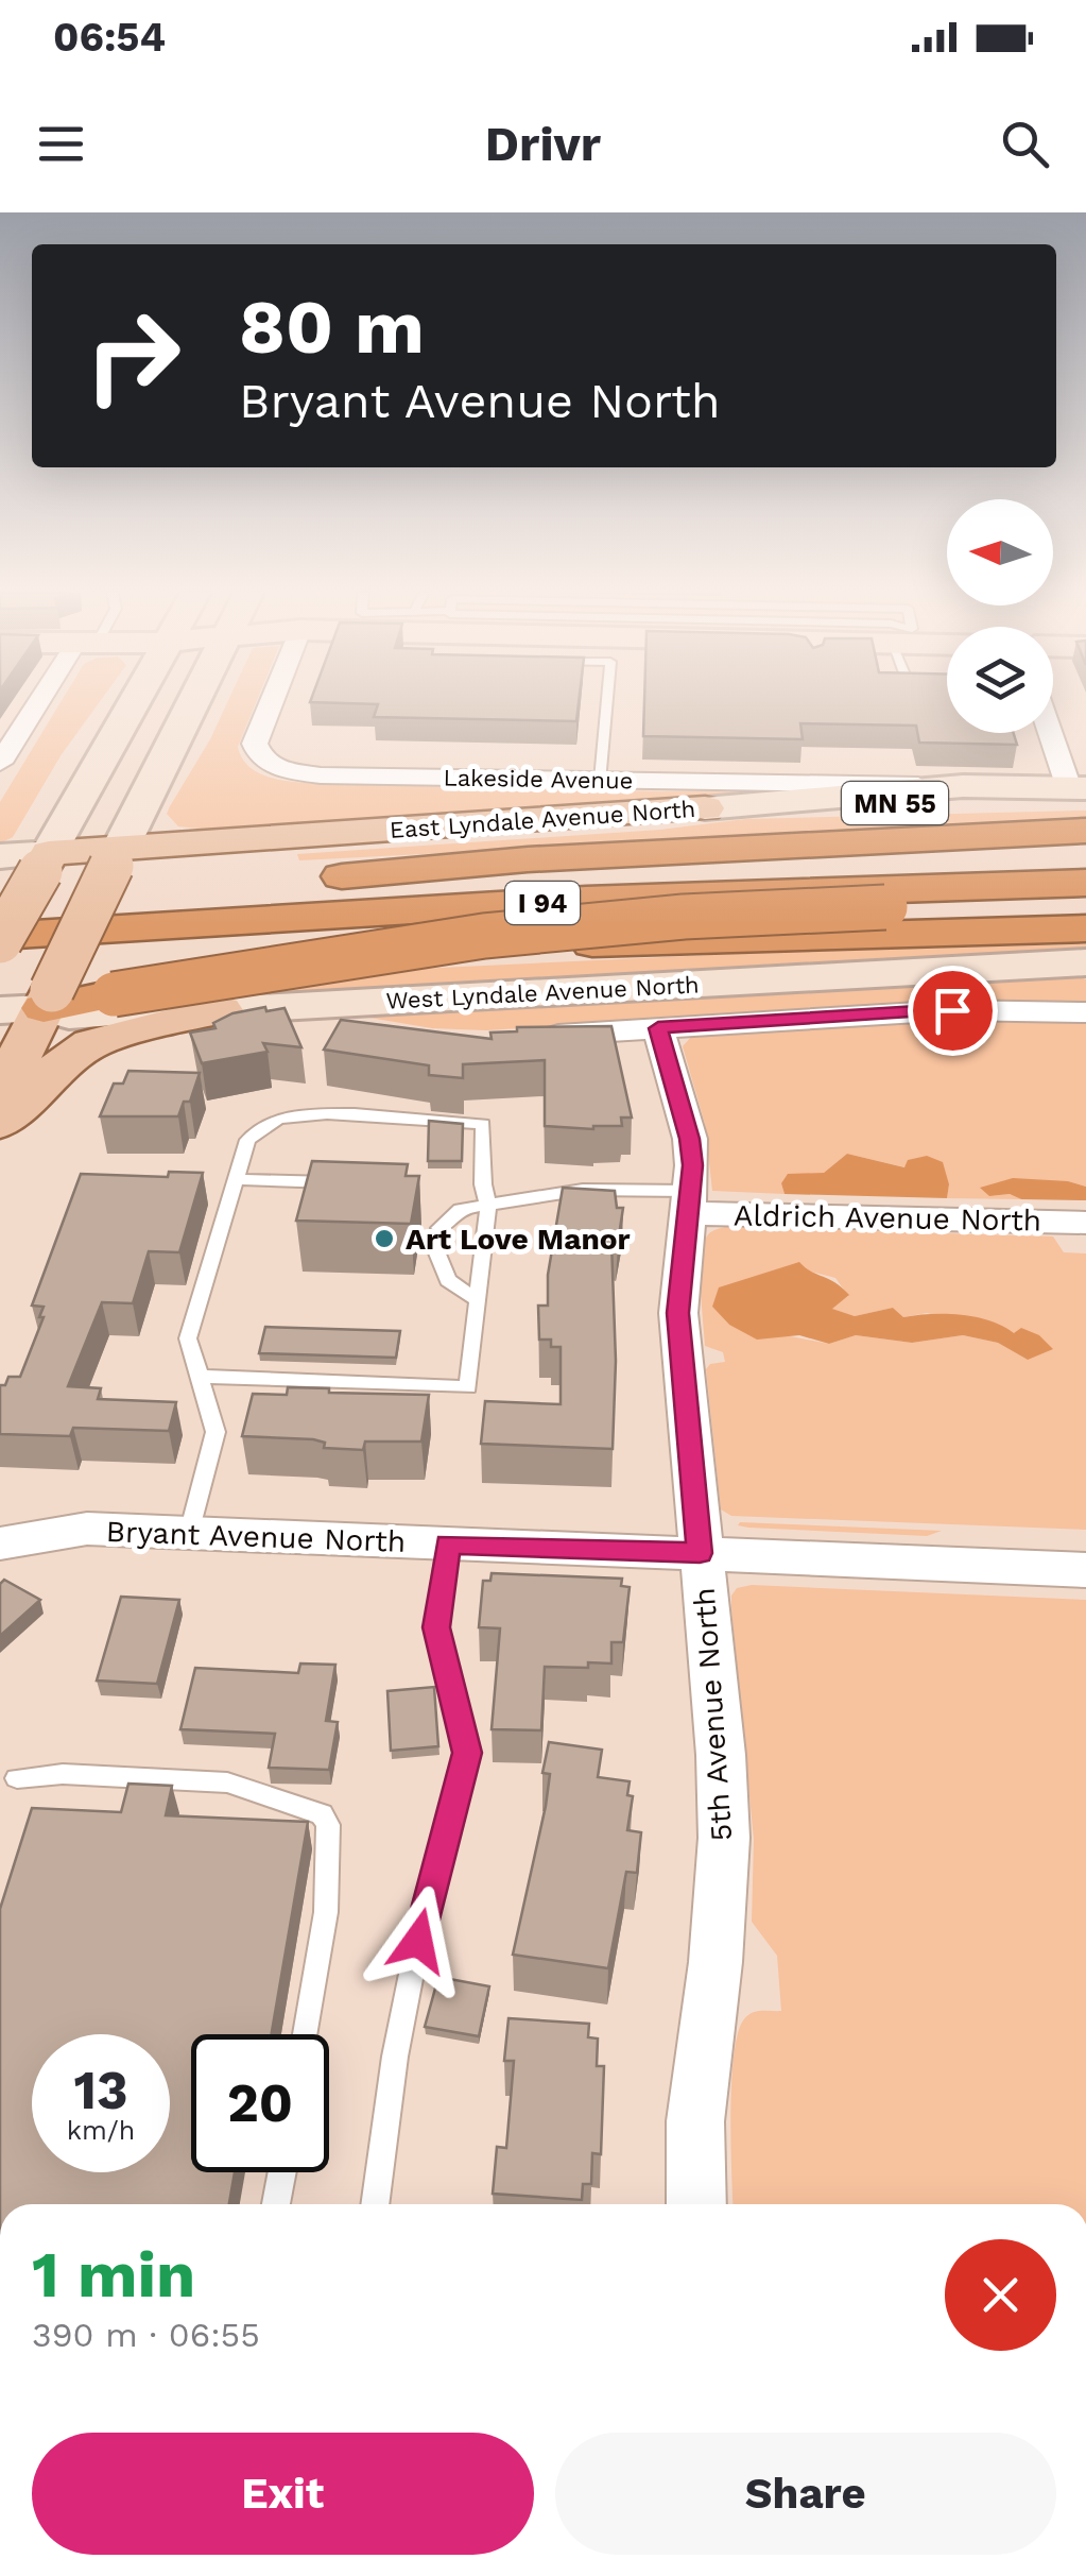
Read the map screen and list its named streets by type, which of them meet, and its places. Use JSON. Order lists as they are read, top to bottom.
{
  "streets": {
    "highway": ["MN 55", "I 94"],
    "main road": ["East Lyndale Avenue North", "West Lyndale Avenue North"],
    "street": [
      "Lakeside Avenue",
      "Aldrich Avenue North",
      "Bryant Avenue North",
      "5th Avenue North"
    ]
  },
  "crossings": [
    ["Lakeside Avenue", "East Lyndale Avenue North"],
    ["MN 55", "East Lyndale Avenue North"],
    ["Aldrich Avenue North", "5th Avenue North"],
    ["Bryant Avenue North", "5th Avenue North"]
  ],
  "places": ["Art Love Manor"],
  "north": "left",
  "page": {
    "status": "06:54",
    "header": "Drivr",
    "turn": ["80 m", "Bryant Avenue North"],
    "speed": "13 km/h",
    "limit": "20",
    "heading": ["1 min", "390 m · 06:55"],
    "buttons": ["Exit", "Share"]
  }
}
